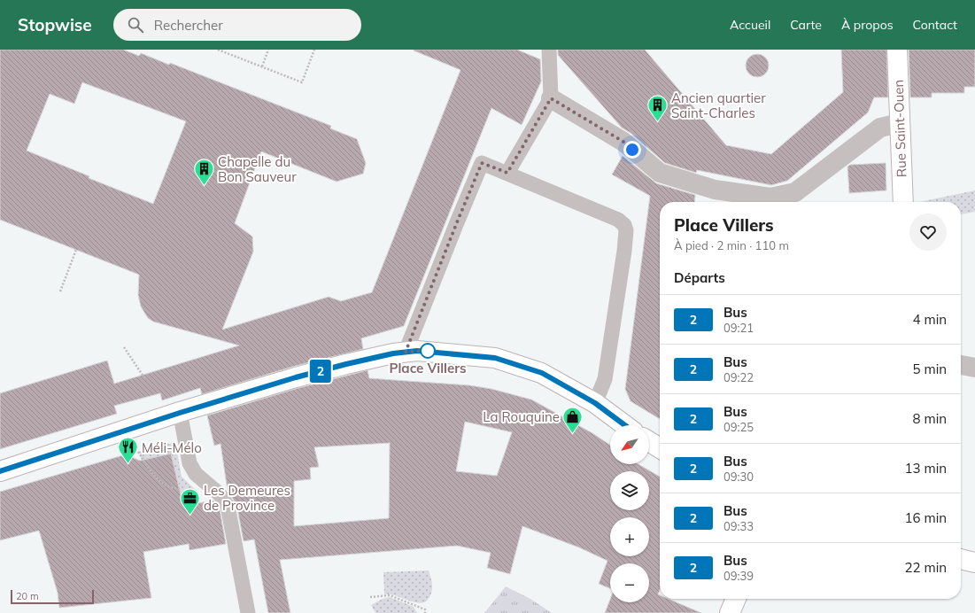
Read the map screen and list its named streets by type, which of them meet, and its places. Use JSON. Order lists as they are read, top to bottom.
{
  "streets": {
    "main road": ["Rue Saint-Ouen"]
  },
  "places": {
    "building": ["Ancien quartier Saint-Charles", "Chapelle du Bon Sauveur"],
    "other": ["Place Villers"],
    "shop": ["La Rouquine"],
    "restaurant": ["Méli-Mélo"],
    "office": ["Les Demeures de Province"]
  },
  "lines": ["bus line 2"],
  "scale_bar": "20 m",
  "north": "bottom left",
  "page": {
    "header": "Stopwise",
    "search": "Rechercher",
    "nav": [
      "Accueil",
      "Carte",
      "À propos",
      "Contact"
    ],
    "on_map": "2",
    "heading": [
      ["Place Villers", "À pied · 2 min · 110 m"],
      "Départs"
    ],
    "list": [
      {
        "mark": "2",
        "name": "Bus",
        "note": "09:21",
        "value": "4 min"
      },
      {
        "mark": "2",
        "name": "Bus",
        "note": "09:22",
        "value": "5 min"
      },
      {
        "mark": "2",
        "name": "Bus",
        "note": "09:25",
        "value": "8 min"
      },
      {
        "mark": "2",
        "name": "Bus",
        "note": "09:30",
        "value": "13 min"
      },
      {
        "mark": "2",
        "name": "Bus",
        "note": "09:33",
        "value": "16 min"
      },
      {
        "mark": "2",
        "name": "Bus",
        "note": "09:39",
        "value": "22 min"
      }
    ],
    "map_buttons": ["+", "−"],
    "scale": "20 m"
  }
}
